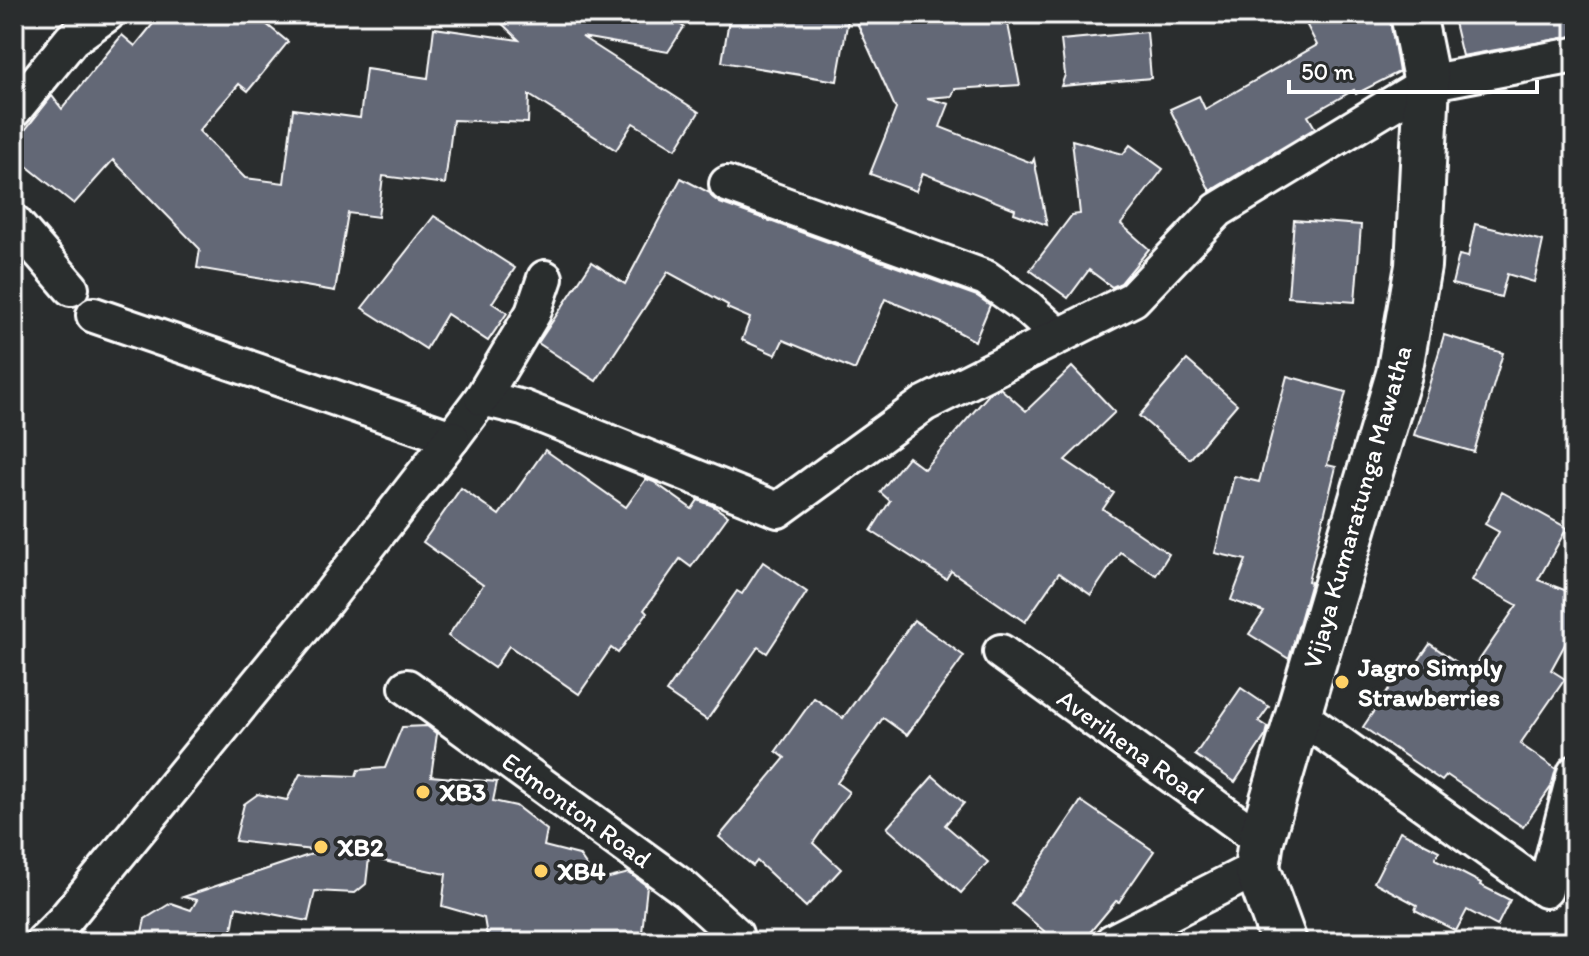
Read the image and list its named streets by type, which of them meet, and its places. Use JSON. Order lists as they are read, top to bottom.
{
  "streets": {
    "main road": ["Vijaya Kumaratunga Mawatha"],
    "street": ["Averihena Road", "Edmonton Road"]
  },
  "crossings": [
    ["Vijaya Kumaratunga Mawatha", "Averihena Road"]
  ],
  "places": [
    "Jagro Simply Strawberries",
    "XB3",
    "XB2",
    "XB4"
  ],
  "scale_bar": "50 m"
}
